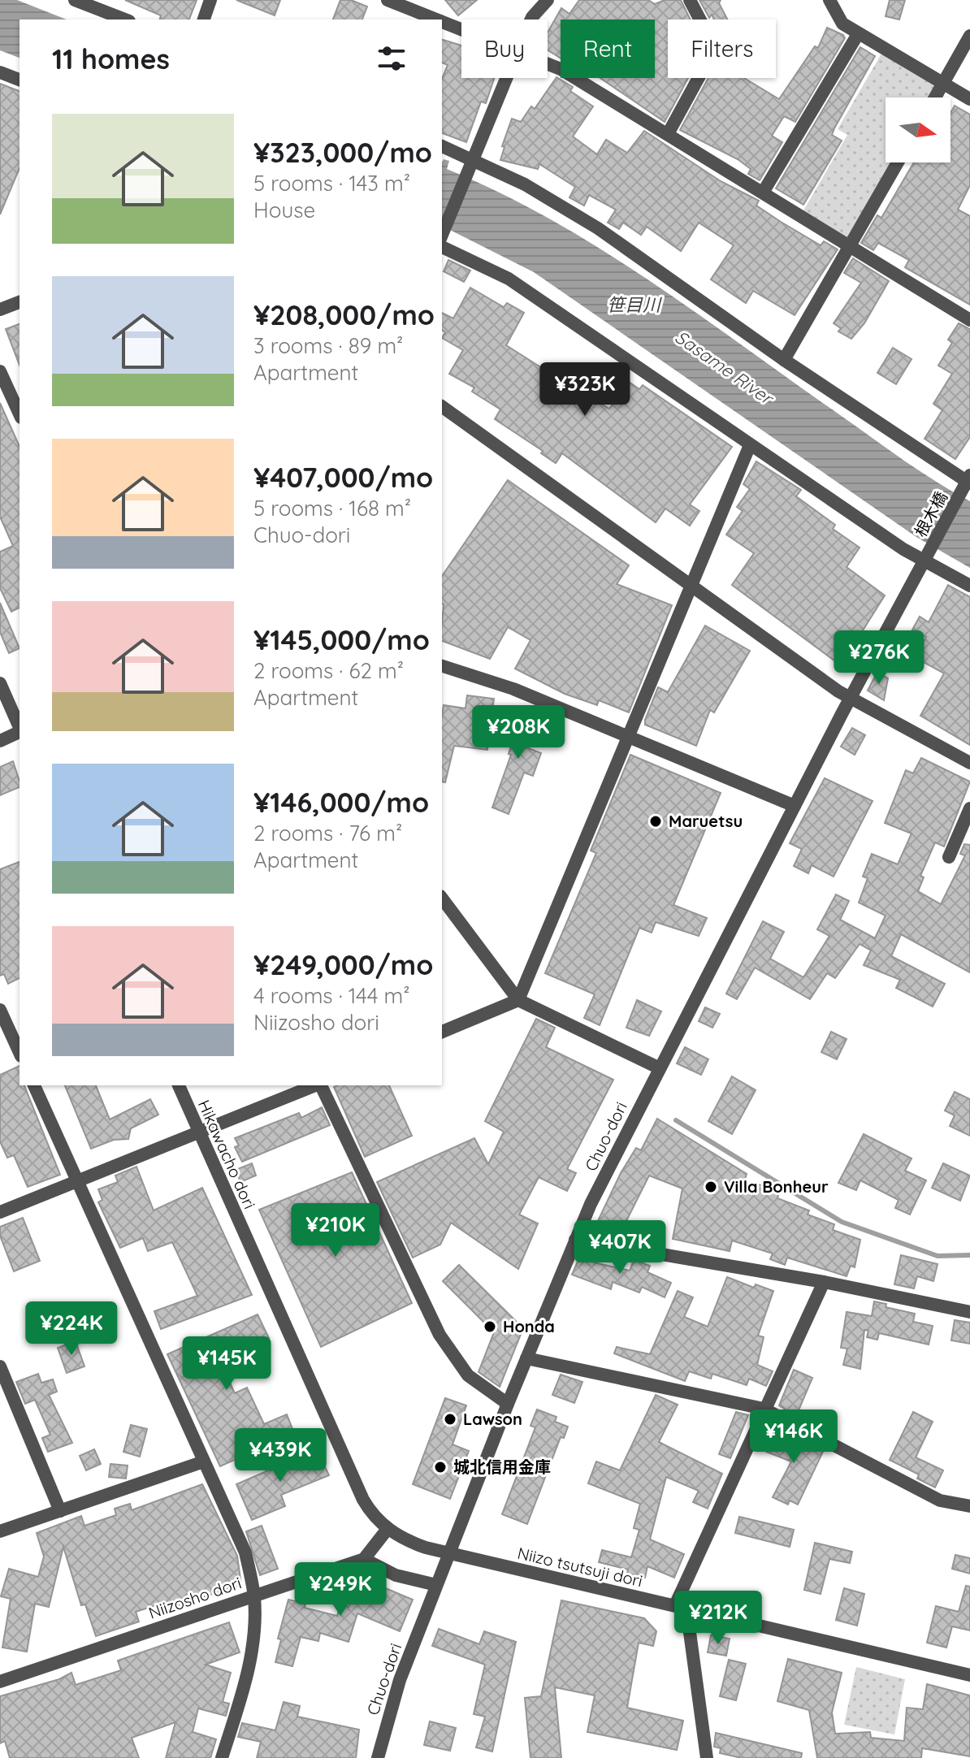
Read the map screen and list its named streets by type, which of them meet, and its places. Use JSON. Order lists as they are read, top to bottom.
{
  "streets": {
    "street": [
      "根木橋",
      "Chuo-dori",
      "Hikawacho dori",
      "Niizo tsutsuji dori",
      "Niizosho dori"
    ]
  },
  "crossings": [
    ["根木橋", "Chuo-dori"],
    ["Chuo-dori", "Hikawacho dori"],
    ["Chuo-dori", "Niizo tsutsuji dori"],
    ["Hikawacho dori", "Niizo tsutsuji dori"]
  ],
  "water": ["笹目川", "Sasame River"],
  "places": [
    "Maruetsu",
    "Villa Bonheur",
    "Honda",
    "Lawson",
    "城北信用金庫"
  ],
  "north": "right",
  "page": {
    "chip": ["Buy", "Rent", "Filters"],
    "heading": "11 homes",
    "list": [
      {
        "name": "¥323,000/mo",
        "note": "5 rooms · 143 m² · House"
      },
      {
        "name": "¥208,000/mo",
        "note": "3 rooms · 89 m² · Apartment"
      },
      {
        "name": "¥407,000/mo",
        "note": "5 rooms · 168 m² · Chuo-dori"
      },
      {
        "name": "¥145,000/mo",
        "note": "2 rooms · 62 m² · Apartment"
      },
      {
        "name": "¥146,000/mo",
        "note": "2 rooms · 76 m² · Apartment"
      },
      {
        "name": "¥249,000/mo",
        "note": "4 rooms · 144 m² · Niizosho dori"
      }
    ],
    "price": [
      "¥323K",
      "¥276K",
      "¥208K",
      "¥210K",
      "¥407K",
      "¥224K",
      "¥145K",
      "¥146K",
      "¥439K",
      "¥249K",
      "¥212K"
    ]
  }
}
